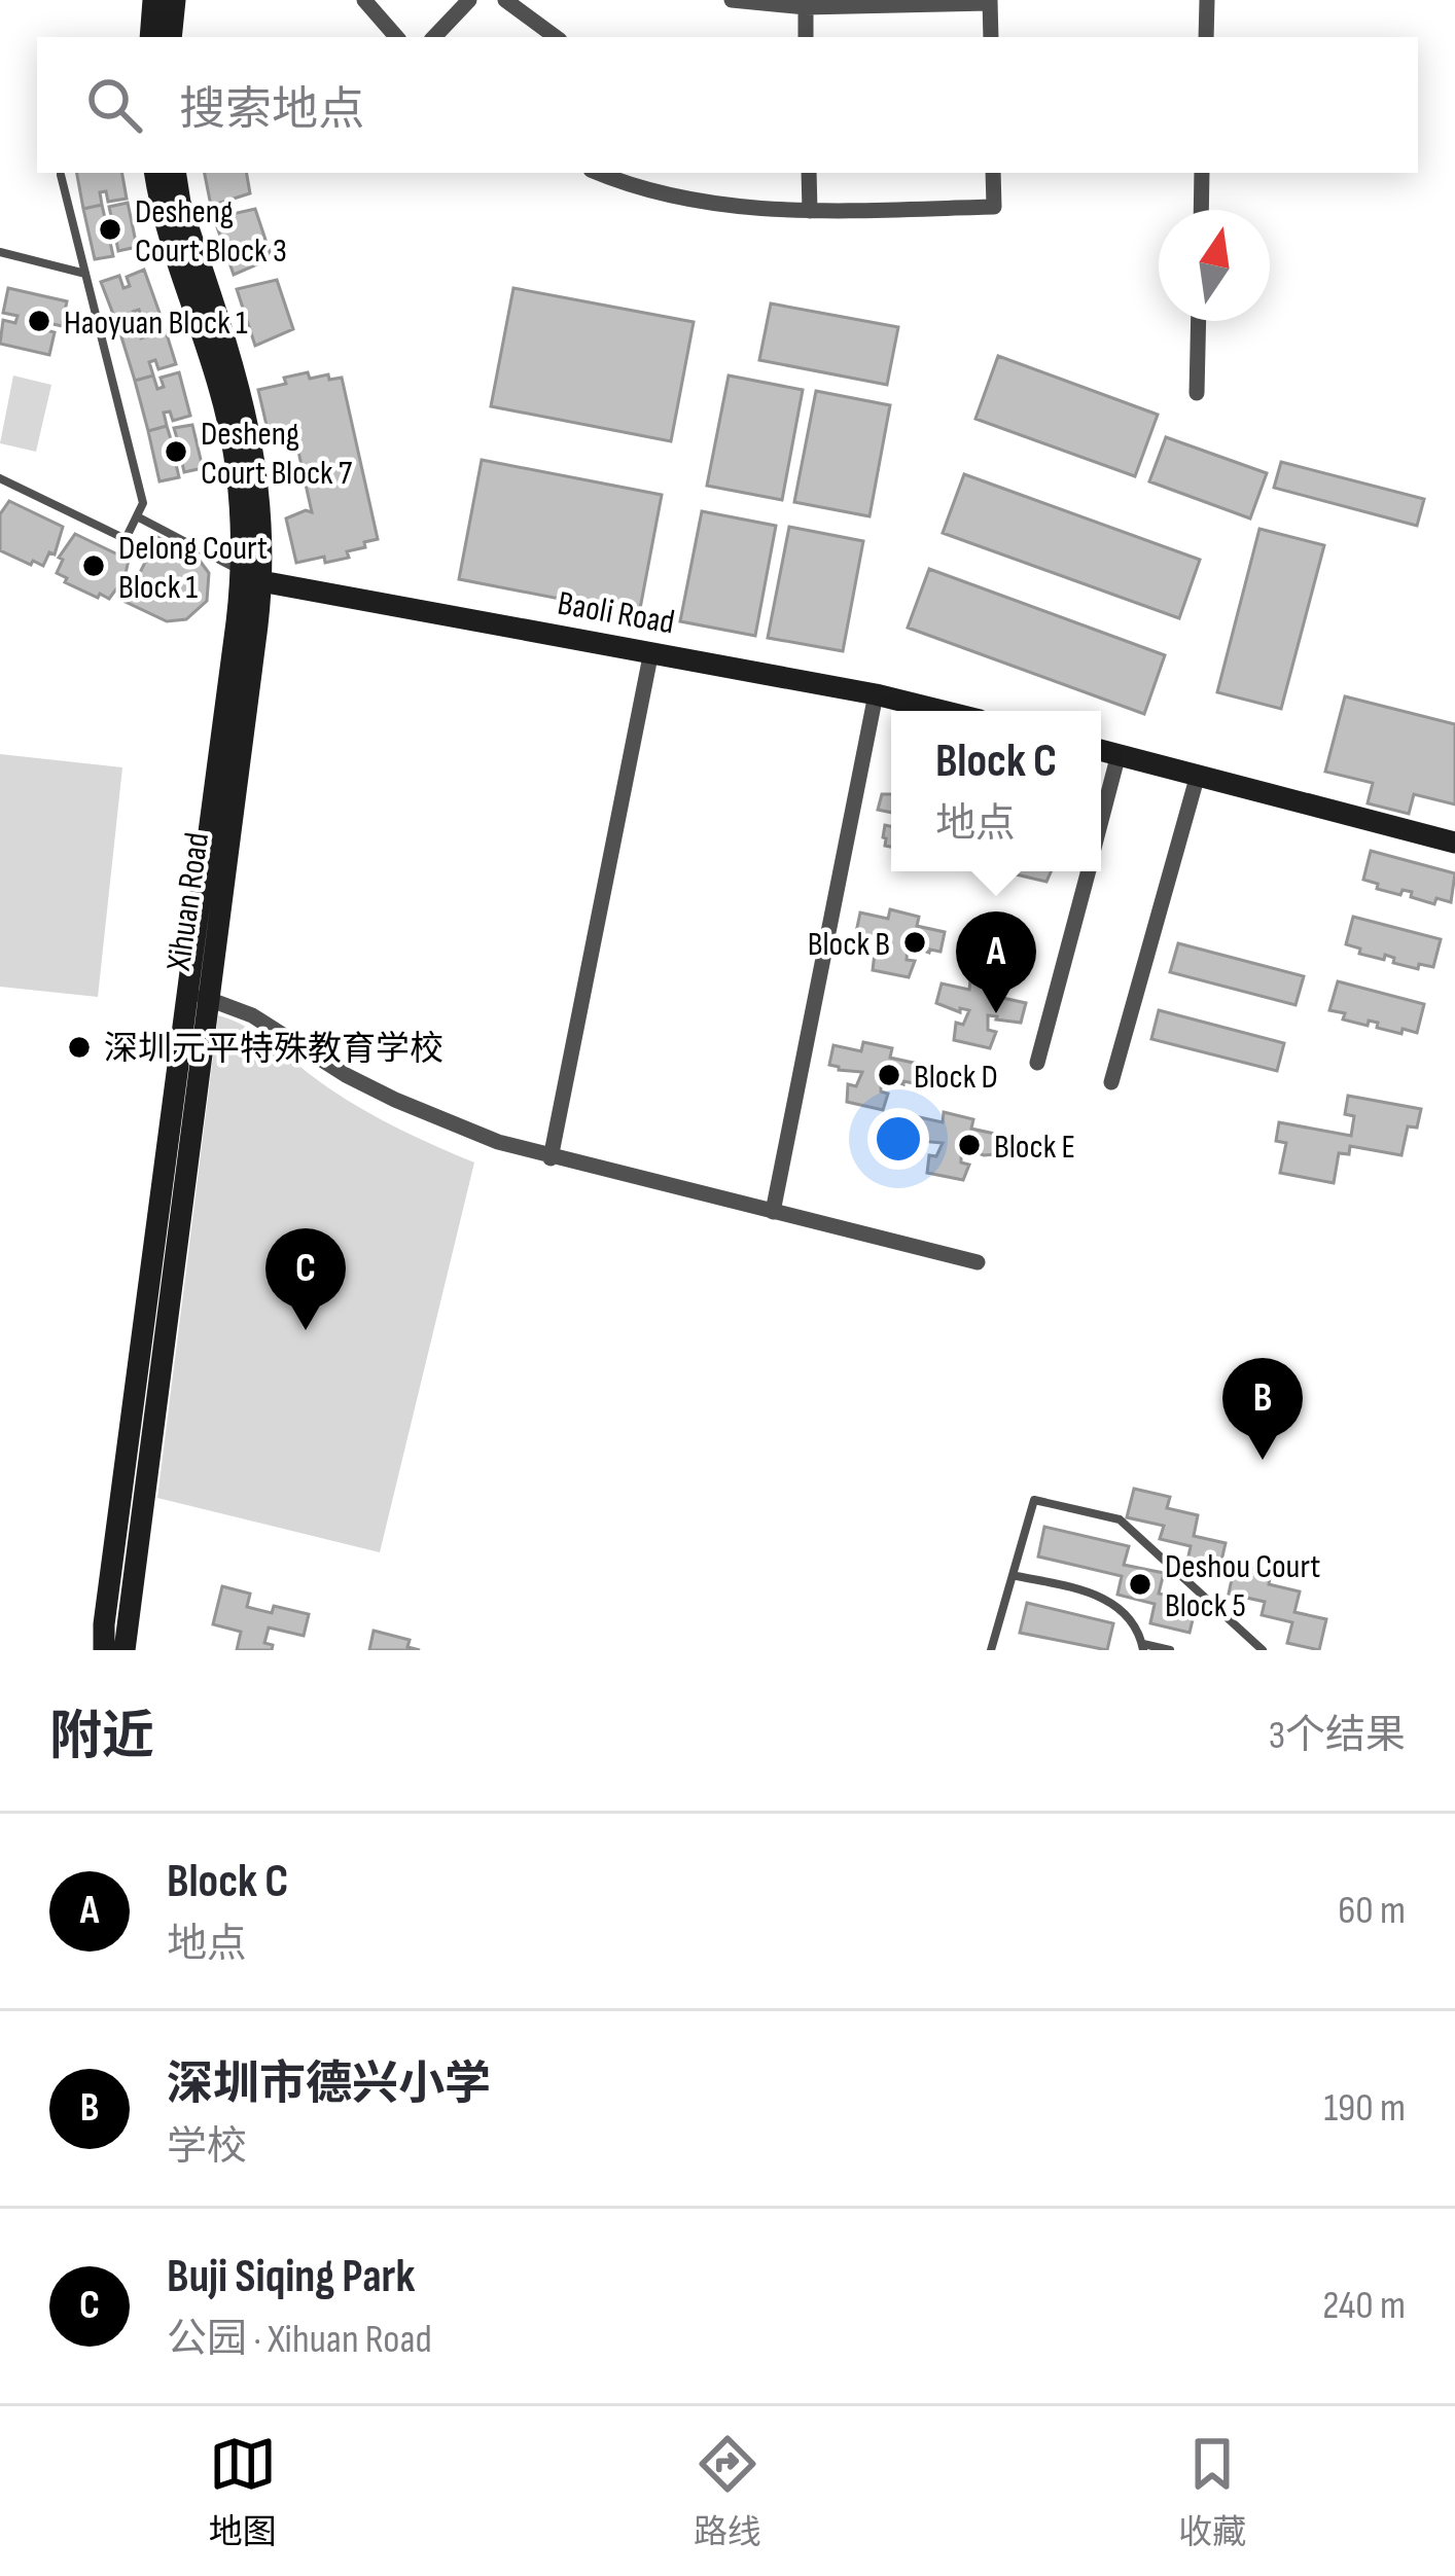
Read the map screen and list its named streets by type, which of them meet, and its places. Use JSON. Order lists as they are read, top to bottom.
{
  "streets": {
    "main road": ["Baoli Road", "Xihuan Road"]
  },
  "crossings": [
    ["Baoli Road", "Xihuan Road"]
  ],
  "places": [
    "Desheng Court Block 3",
    "Haoyuan Block 1",
    "Desheng Court Block 7",
    "Delong Court Block 1",
    "Block B",
    "深圳元平特殊教育学校",
    "Block D",
    "Block E",
    "Deshou Court Block 5"
  ],
  "north": "top",
  "page": {
    "search": "搜索地点",
    "popup": ["Block C", "地点"],
    "pins": ["A", "C", "B"],
    "heading": ["附近", "3个结果"],
    "list": [
      {
        "mark": "A",
        "name": "Block C",
        "note": "地点",
        "value": "60 m"
      },
      {
        "mark": "B",
        "name": "深圳市德兴小学",
        "note": "学校",
        "value": "190 m"
      },
      {
        "mark": "C",
        "name": "Buji Siqing Park",
        "note": "公园 · Xihuan Road",
        "value": "240 m"
      }
    ],
    "nav": ["地图", "路线", "收藏"]
  }
}
